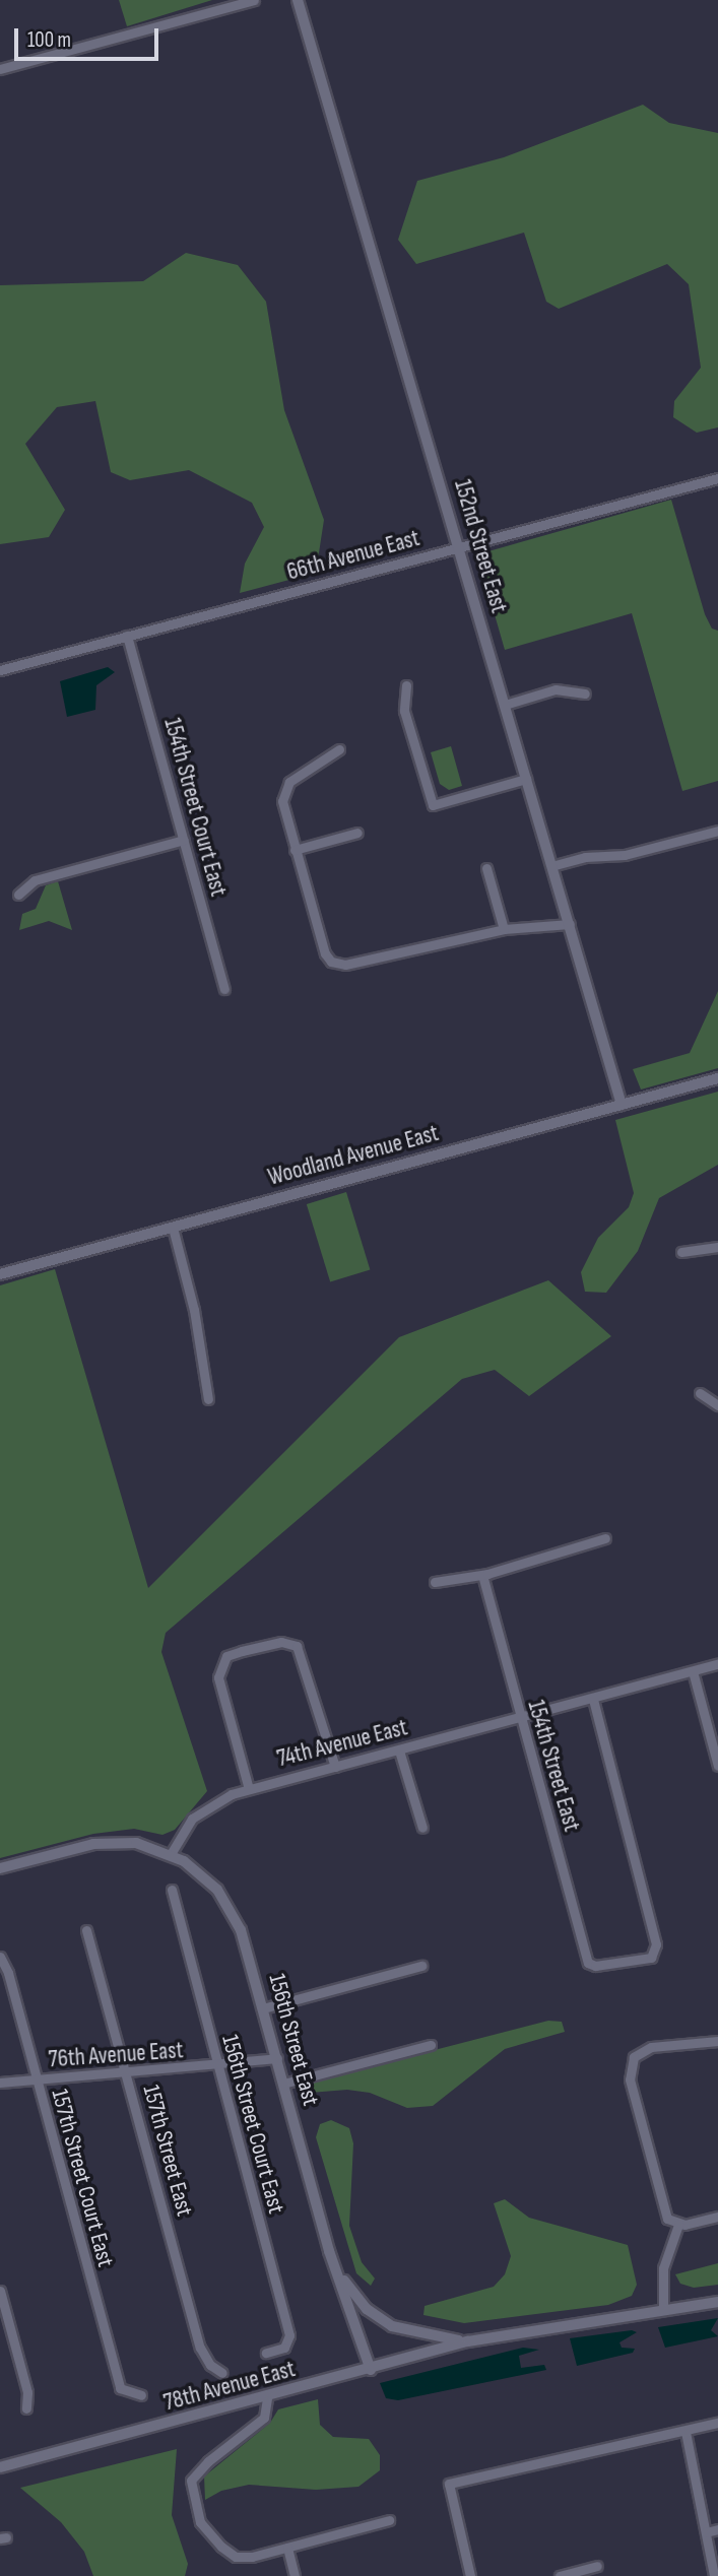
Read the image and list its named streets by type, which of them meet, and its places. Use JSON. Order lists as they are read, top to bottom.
{
  "streets": {
    "street": [
      "152nd Street East",
      "66th Avenue East",
      "154th Street Court East",
      "Woodland Avenue East",
      "74th Avenue East",
      "154th Street East",
      "156th Street East",
      "76th Avenue East",
      "156th Street Court East",
      "157th Street East",
      "157th Street Court East",
      "78th Avenue East"
    ]
  },
  "crossings": [
    ["152nd Street East", "66th Avenue East"],
    ["152nd Street East", "Woodland Avenue East"],
    ["66th Avenue East", "154th Street Court East"],
    ["74th Avenue East", "154th Street East"],
    ["74th Avenue East", "156th Street East"],
    ["156th Street East", "76th Avenue East"],
    ["156th Street East", "78th Avenue East"],
    ["76th Avenue East", "156th Street Court East"],
    ["76th Avenue East", "157th Street East"],
    ["76th Avenue East", "157th Street Court East"]
  ],
  "scale_bar": "100 m"
}
